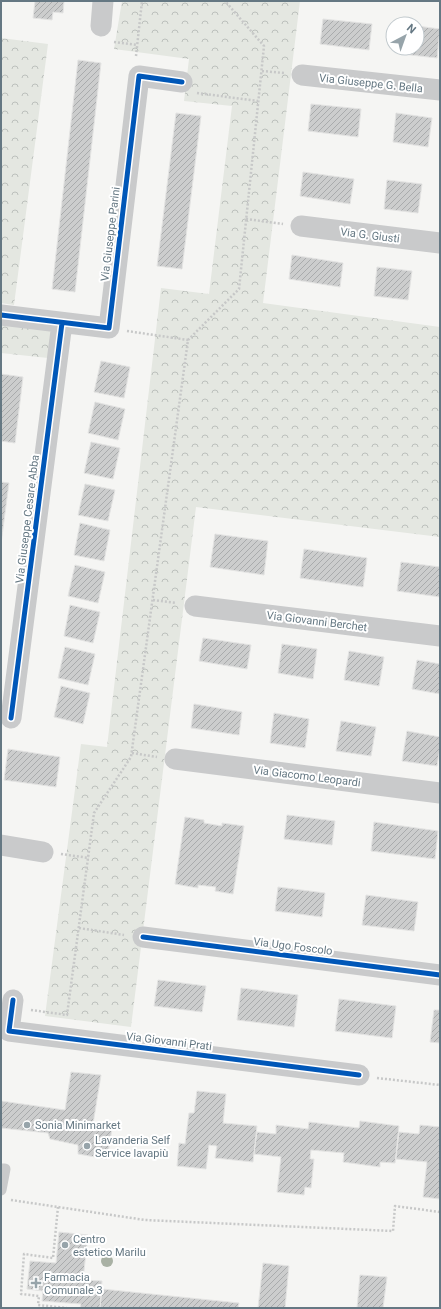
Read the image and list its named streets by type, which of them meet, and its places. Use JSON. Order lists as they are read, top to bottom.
{
  "streets": {
    "street": [
      "Via Giuseppe G. Bella",
      "Via Giuseppe Parini",
      "Via G. Giusti",
      "Via Giuseppe Cesare Abba",
      "Via Giovanni Berchet",
      "Via Giacomo Leopardi",
      "Via Ugo Foscolo",
      "Via Giovanni Prati"
    ]
  },
  "places": {
    "other": ["Sonia Minimarket", "Lavanderia Self Service lavapiù", "Centro estetico Marilu"],
    "health": ["Farmacia Comunale 3"]
  },
  "north": "top right"
}
